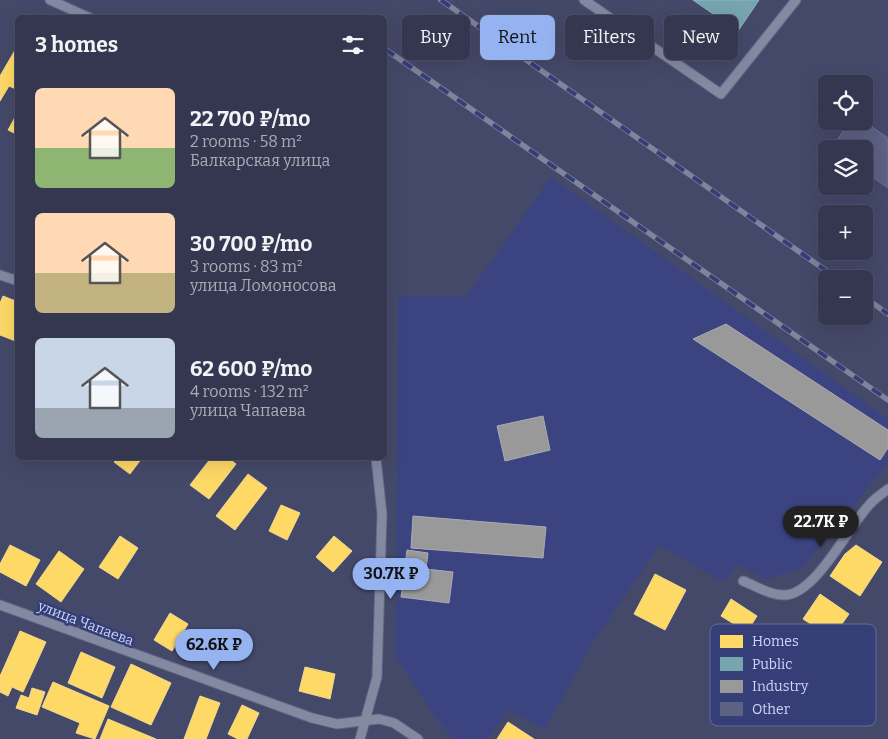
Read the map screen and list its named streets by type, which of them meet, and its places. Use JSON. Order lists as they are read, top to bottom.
{
  "streets": {
    "street": ["улица Чапаева"]
  },
  "legend": [
    "Homes",
    "Public",
    "Industry",
    "Other"
  ],
  "page": {
    "chip": [
      "Buy",
      "Rent",
      "Filters",
      "New"
    ],
    "heading": "3 homes",
    "map_buttons": ["+", "−"],
    "list": [
      {
        "name": "22 700 ₽/mo",
        "note": "2 rooms · 58 m² · Балкарская улица"
      },
      {
        "name": "30 700 ₽/mo",
        "note": "3 rooms · 83 m² · улица Ломоносова"
      },
      {
        "name": "62 600 ₽/mo",
        "note": "4 rooms · 132 m² · улица Чапаева"
      }
    ],
    "price": ["22.7K ₽", "30.7K ₽", "62.6K ₽"]
  }
}
